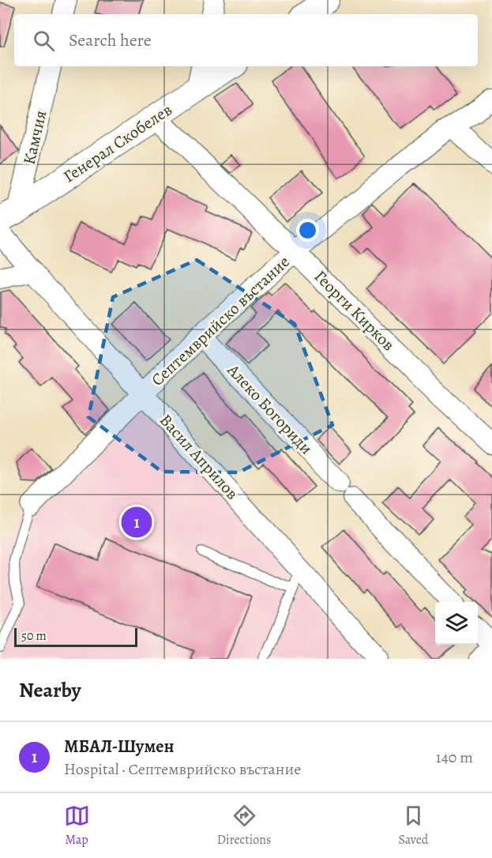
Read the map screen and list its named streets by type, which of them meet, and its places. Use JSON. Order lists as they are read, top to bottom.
{
  "streets": {
    "street": [
      "Камчия",
      "Генерал Скобелев",
      "Георги Кирков",
      "Септемврийско въстание",
      "Алеко Богориди",
      "Васил Априлов"
    ]
  },
  "crossings": [
    ["Камчия", "Генерал Скобелев"],
    ["Генерал Скобелев", "Георги Кирков"],
    ["Георги Кирков", "Септемврийско въстание"],
    ["Септемврийско въстание", "Алеко Богориди"],
    ["Септемврийско въстание", "Васил Априлов"]
  ],
  "scale_bar": "50 m",
  "page": {
    "search": "Search here",
    "pins": "1",
    "scale": "50 m",
    "heading": "Nearby",
    "list": [
      {
        "mark": "1",
        "name": "МБАЛ-Шумен",
        "note": "Hospital · Септемврийско въстание",
        "value": "140 m"
      }
    ],
    "nav": ["Map", "Directions", "Saved"]
  }
}
